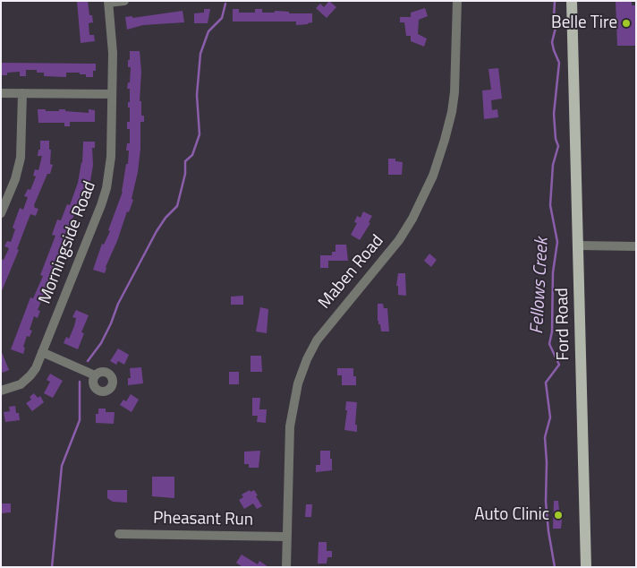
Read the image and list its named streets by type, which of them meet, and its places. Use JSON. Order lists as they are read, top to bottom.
{
  "streets": {
    "main road": ["Ford Road"],
    "street": ["Morningside Road", "Maben Road", "Pheasant Run"]
  },
  "crossings": [
    ["Maben Road", "Pheasant Run"]
  ],
  "water": ["Fellows Creek"],
  "places": ["Belle Tire", "Auto Clinic"]
}
